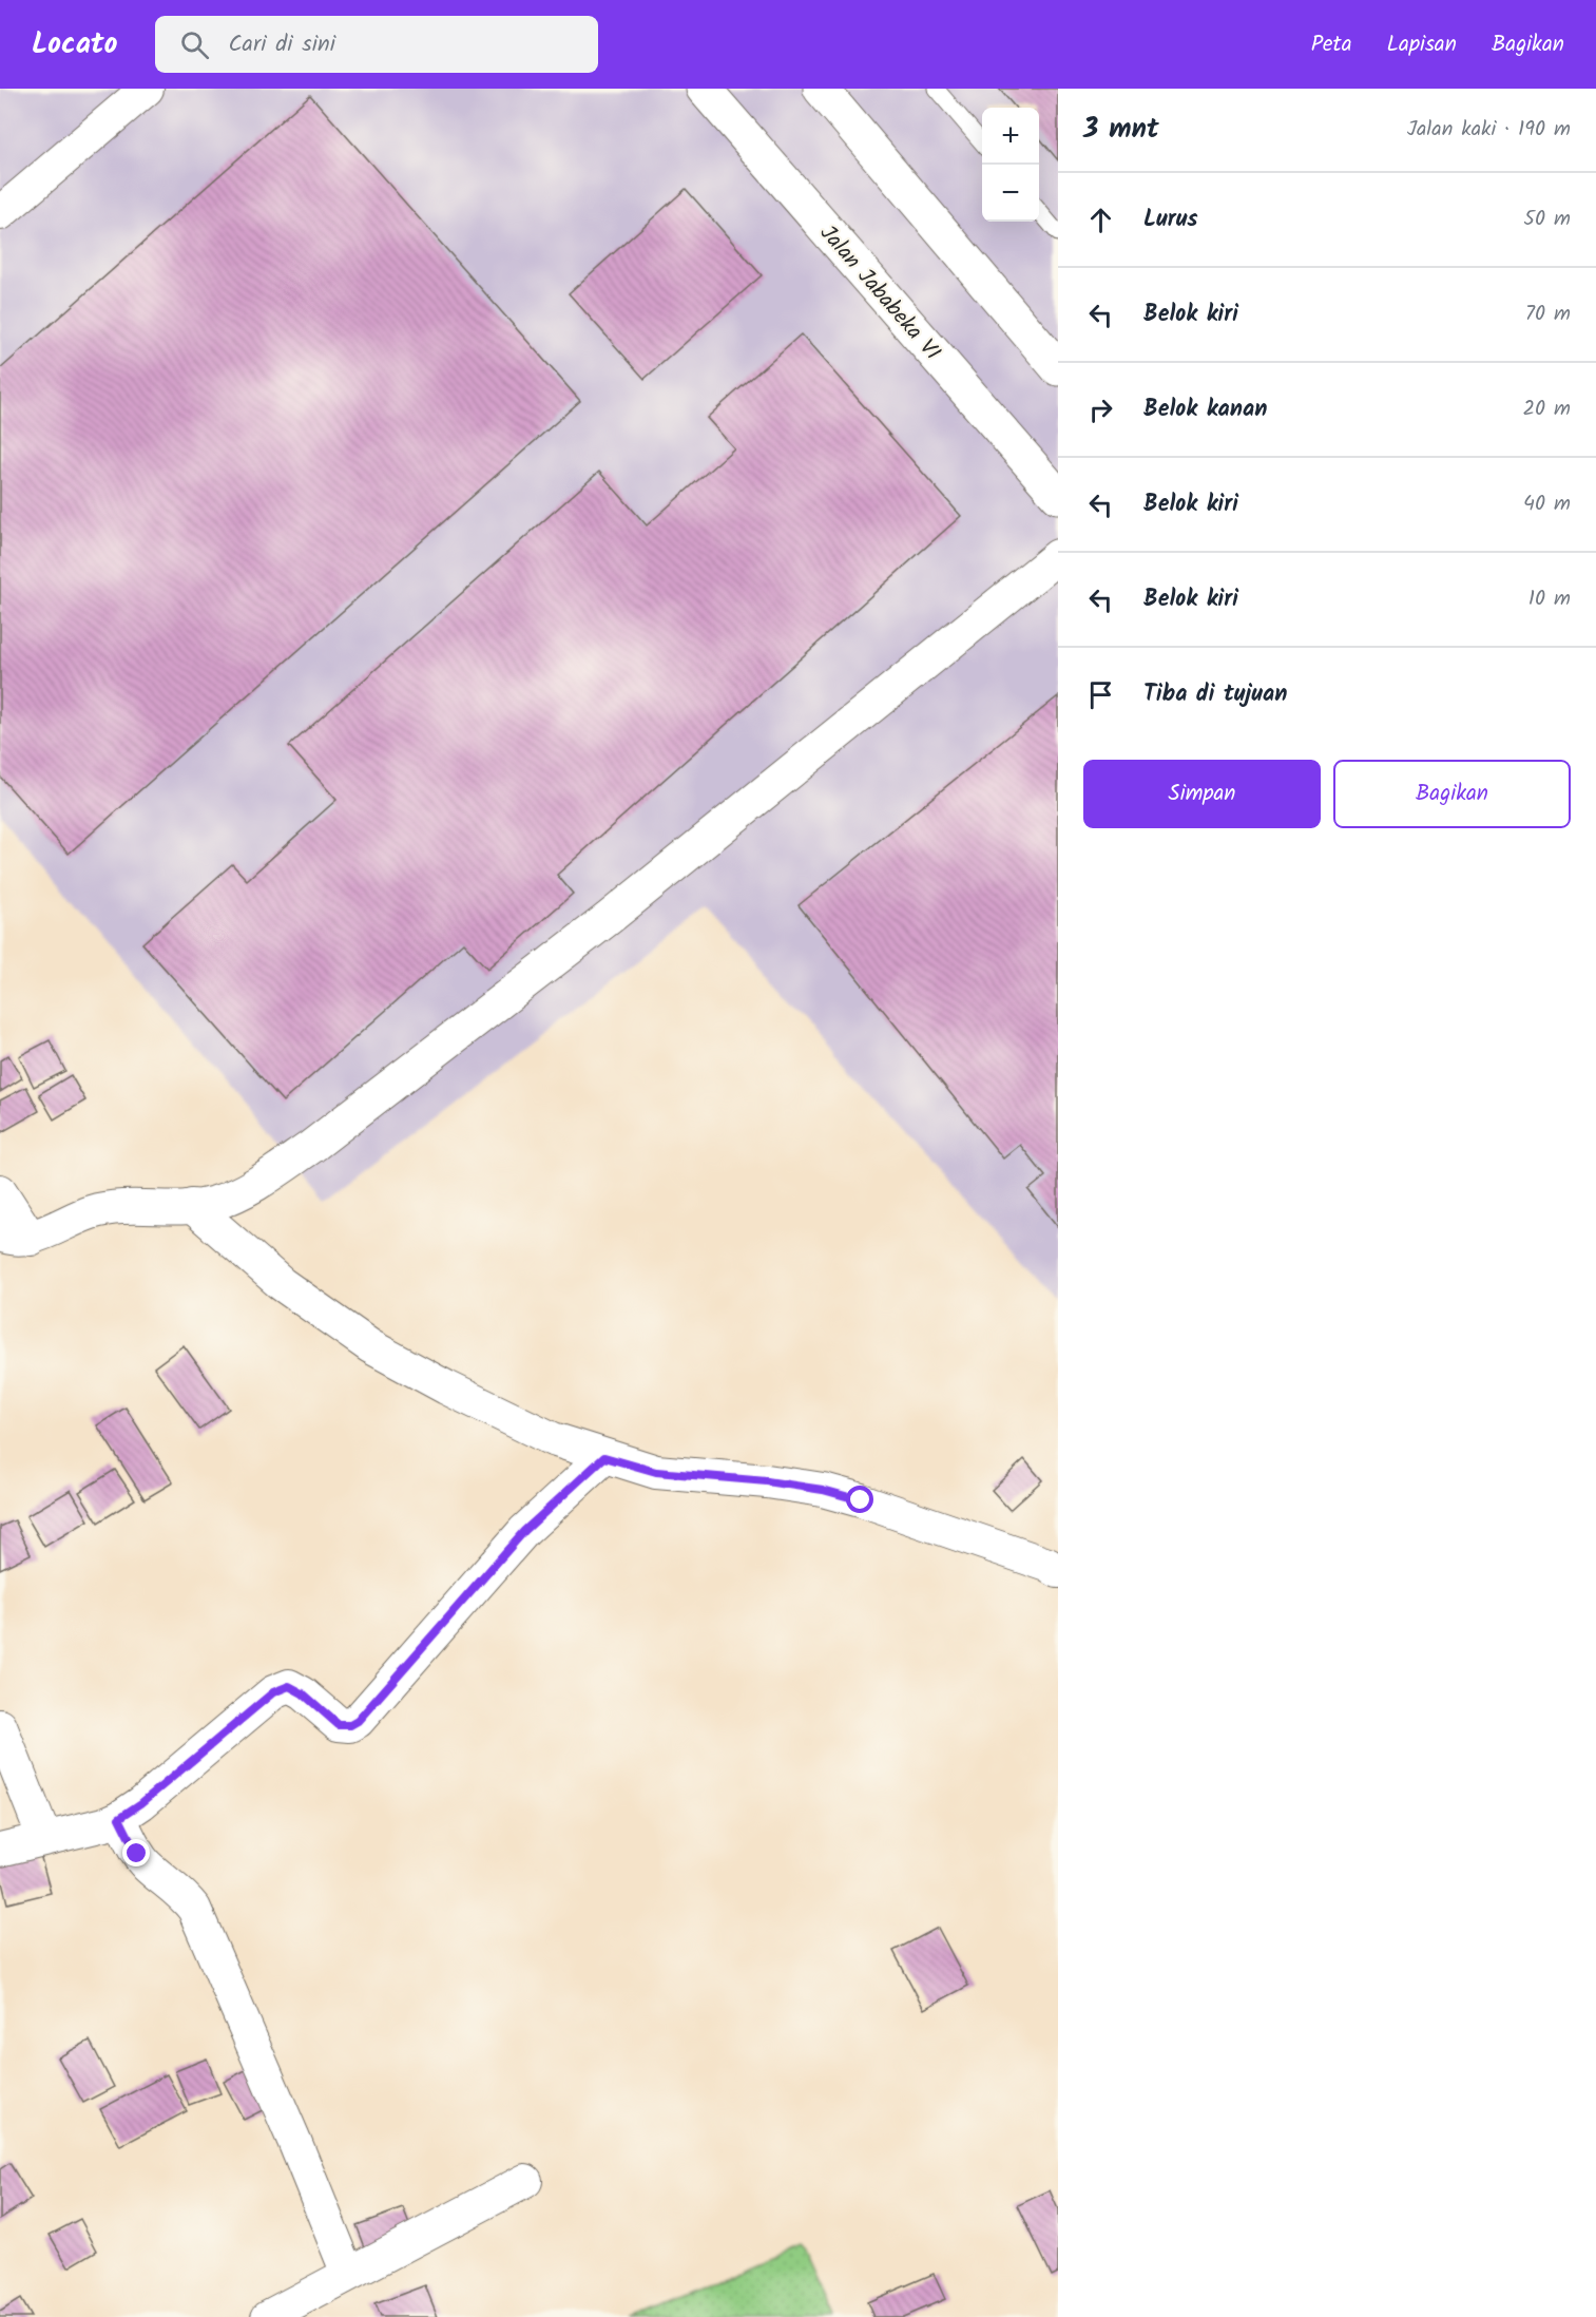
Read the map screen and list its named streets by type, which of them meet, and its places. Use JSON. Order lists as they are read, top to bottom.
{
  "streets": {
    "street": ["Jalan Jababeka VI"]
  },
  "page": {
    "header": "Locato",
    "search": "Cari di sini",
    "nav": ["Peta", "Lapisan", "Bagikan"],
    "heading": ["3 mnt", "Jalan kaki · 190 m"],
    "map_buttons": ["+", "−"],
    "list": [
      ["Lurus", "50 m"],
      ["Belok kiri", "70 m"],
      ["Belok kanan", "20 m"],
      ["Belok kiri", "40 m"],
      ["Belok kiri", "10 m"],
      "Tiba di tujuan"
    ],
    "buttons": ["Simpan", "Bagikan"]
  }
}
